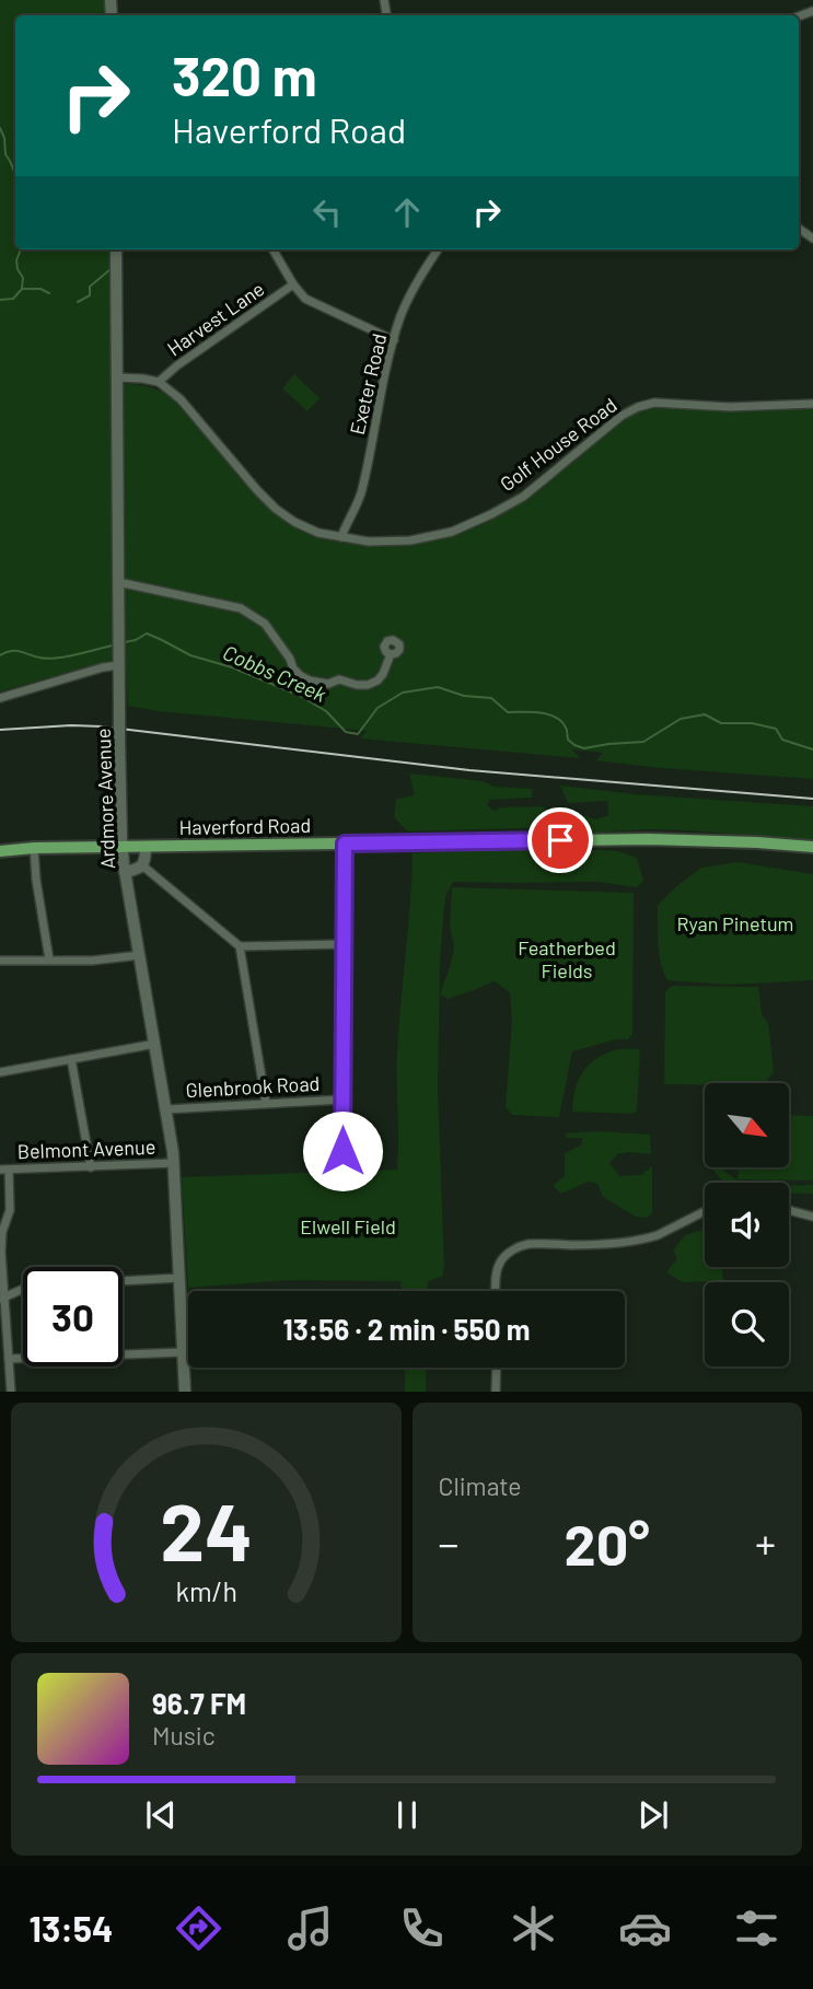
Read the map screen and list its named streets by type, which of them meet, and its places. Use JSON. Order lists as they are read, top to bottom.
{
  "streets": {
    "main road": ["Haverford Road"],
    "street": [
      "Harvest Lane",
      "Exeter Road",
      "Golf House Road",
      "Ardmore Avenue",
      "Glenbrook Road",
      "Belmont Avenue"
    ]
  },
  "crossings": [
    ["Harvest Lane", "Golf House Road"],
    ["Exeter Road", "Golf House Road"],
    ["Ardmore Avenue", "Haverford Road"],
    ["Ardmore Avenue", "Glenbrook Road"],
    ["Ardmore Avenue", "Belmont Avenue"]
  ],
  "water": ["Cobbs Creek"],
  "parks": ["Ryan Pinetum", "Featherbed Fields", "Elwell Field"],
  "north": "bottom right",
  "page": {
    "turn": ["320 m", "Haverford Road"],
    "limit": "30",
    "trip": "13:56 · 2 min · 550 m",
    "tile": "Climate",
    "heat": ["−", "20°", "+"],
    "song": ["96.7 FM", "Music"],
    "tabs": "13:54",
    "gauge": ["24", "km/h"]
  }
}
